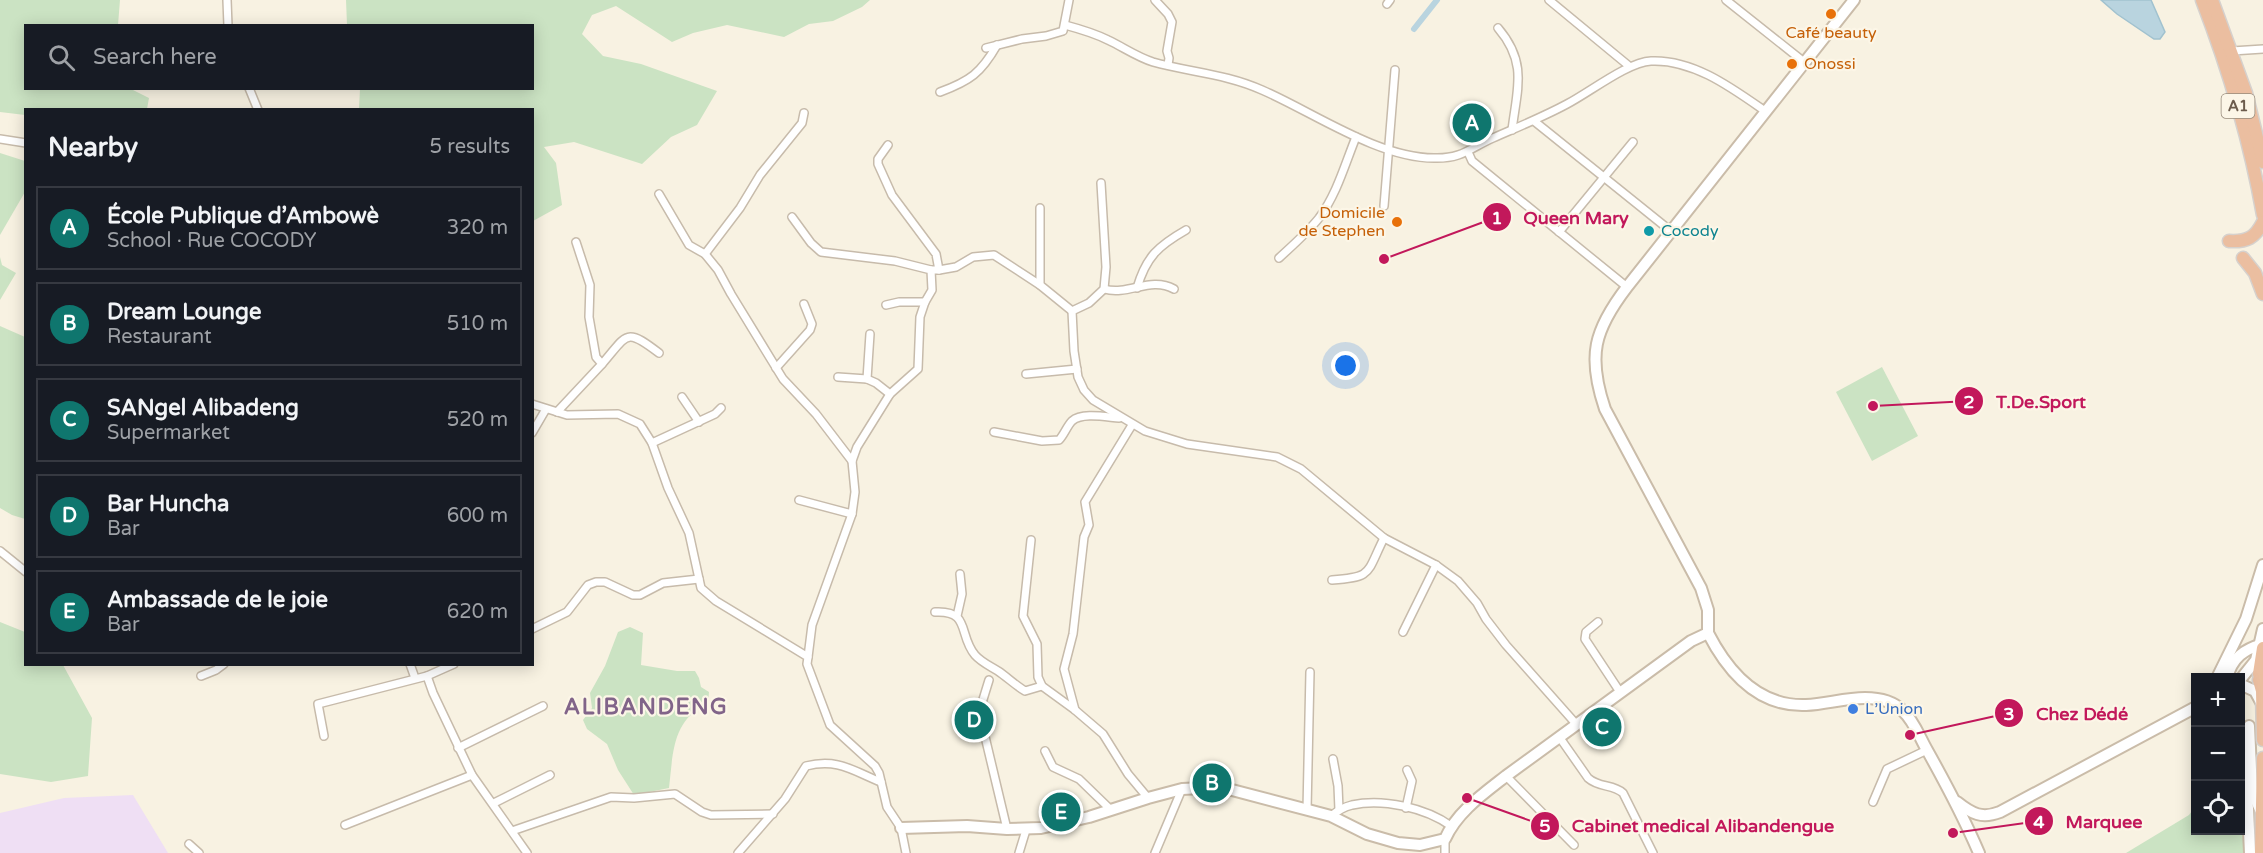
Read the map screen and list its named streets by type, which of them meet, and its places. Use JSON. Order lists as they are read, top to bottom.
{
  "streets": {
    "highway": ["A1"]
  },
  "districts": ["ALIBANDENG"],
  "places": [
    "Café beauty",
    "Onossi",
    "Domicile de Stephen",
    "Cocody",
    "Queen Mary",
    "T.De.Sport",
    "L’Union",
    "Chez Dédé",
    "Cabinet medical Alibandengue",
    "Marquee"
  ],
  "page": {
    "search": "Search here",
    "pins": [
      "A",
      "D",
      "C",
      "B",
      "E"
    ],
    "heading": ["Nearby", "5 results"],
    "list": [
      {
        "mark": "A",
        "name": "École Publique d’Ambowè",
        "note": "School · Rue COCODY",
        "value": "320 m"
      },
      {
        "mark": "B",
        "name": "Dream Lounge",
        "note": "Restaurant",
        "value": "510 m"
      },
      {
        "mark": "C",
        "name": "SANgel Alibadeng",
        "note": "Supermarket",
        "value": "520 m"
      },
      {
        "mark": "D",
        "name": "Bar Huncha",
        "note": "Bar",
        "value": "600 m"
      },
      {
        "mark": "E",
        "name": "Ambassade de le joie",
        "note": "Bar",
        "value": "620 m"
      }
    ],
    "map_buttons": ["+", "−"]
  }
}
